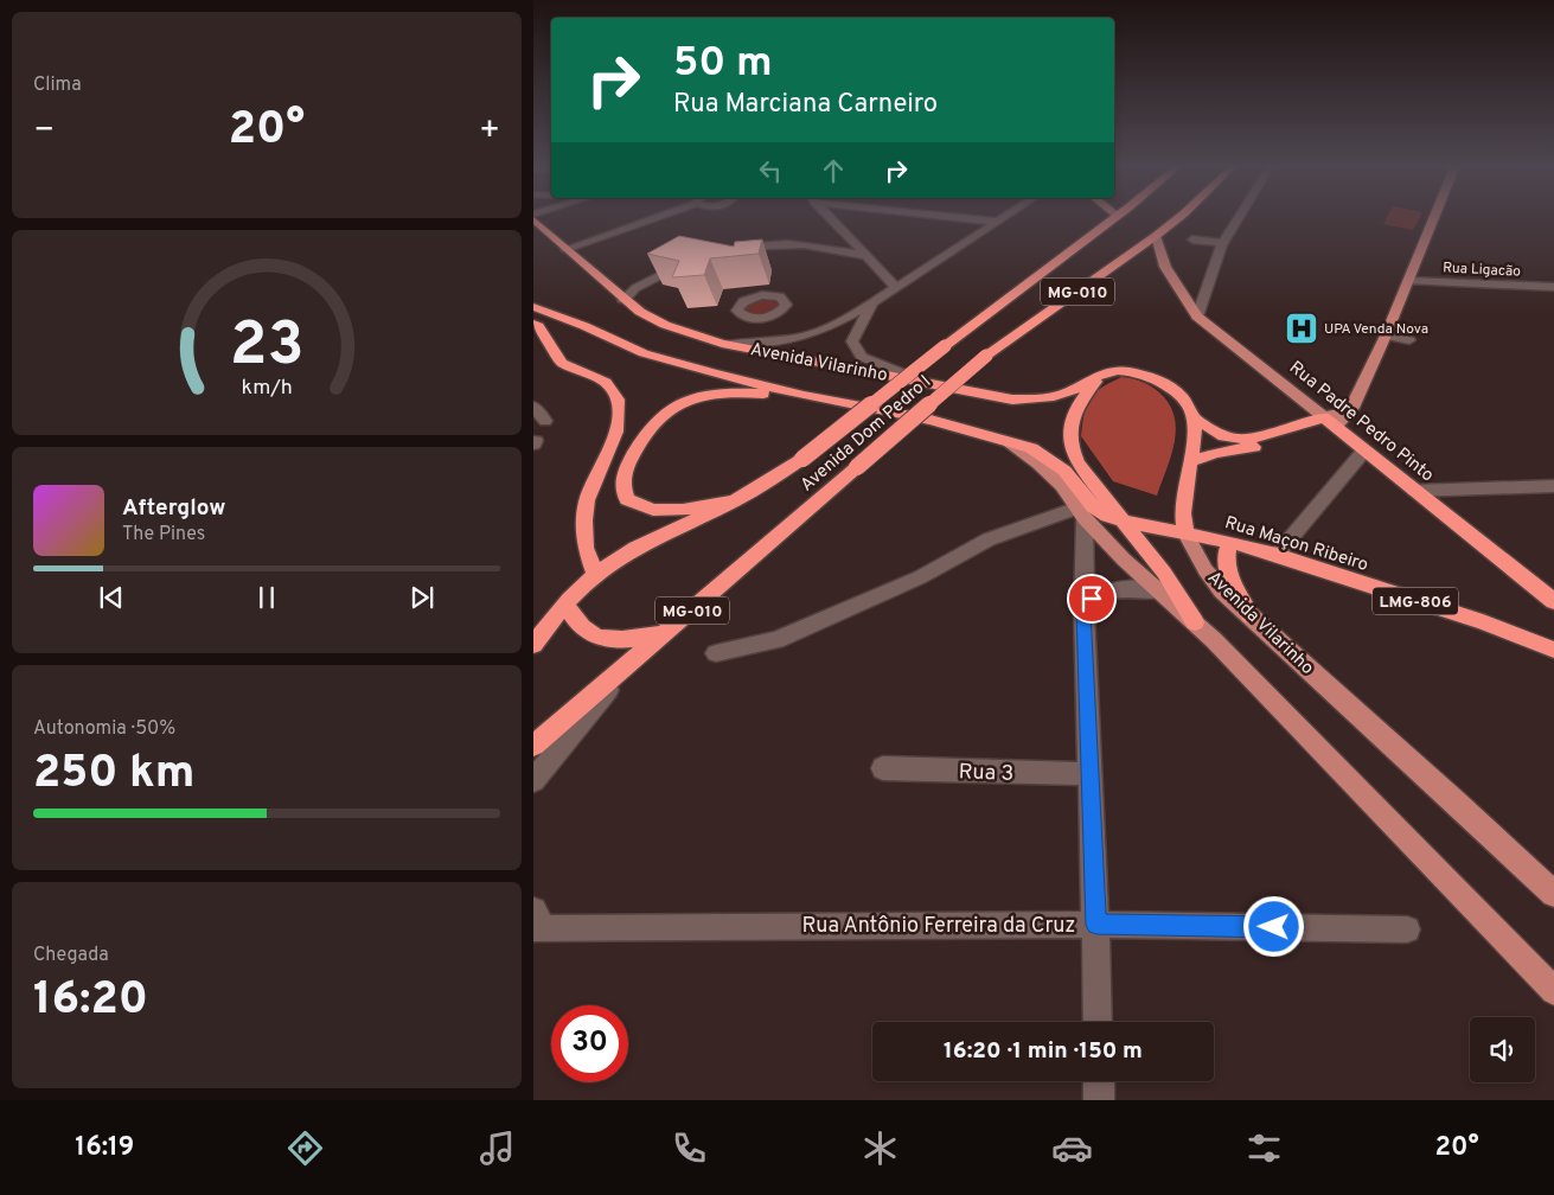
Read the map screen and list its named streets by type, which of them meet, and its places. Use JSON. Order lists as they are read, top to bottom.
{
  "streets": {
    "highway": [
      "MG-010",
      "Avenida Vilarinho",
      "Rua Padre Pedro Pinto",
      "Avenida Dom Pedro I",
      "Rua Maçon Ribeiro",
      "LMG-806"
    ],
    "street": ["Rua Ligacão", "Rua 3", "Rua Antônio Ferreira da Cruz"]
  },
  "crossings": [
    ["Avenida Vilarinho", "Rua Maçon Ribeiro"],
    ["Rua Padre Pedro Pinto", "Avenida Dom Pedro I"]
  ],
  "places": {
    "hospital": ["UPA Venda Nova"]
  },
  "page": {
    "tile": [
      "Clima",
      ["Autonomia · 50%", "250 km"],
      ["Chegada", "16:20"]
    ],
    "turn": ["50 m", "Rua Marciana Carneiro"],
    "heat": ["−", "20°", "+"],
    "song": ["Afterglow", "The Pines"],
    "limit": "30",
    "trip": "16:20 · 1 min · 150 m",
    "tabs": ["16:19", "20°"],
    "gauge": ["23", "km/h"]
  }
}
